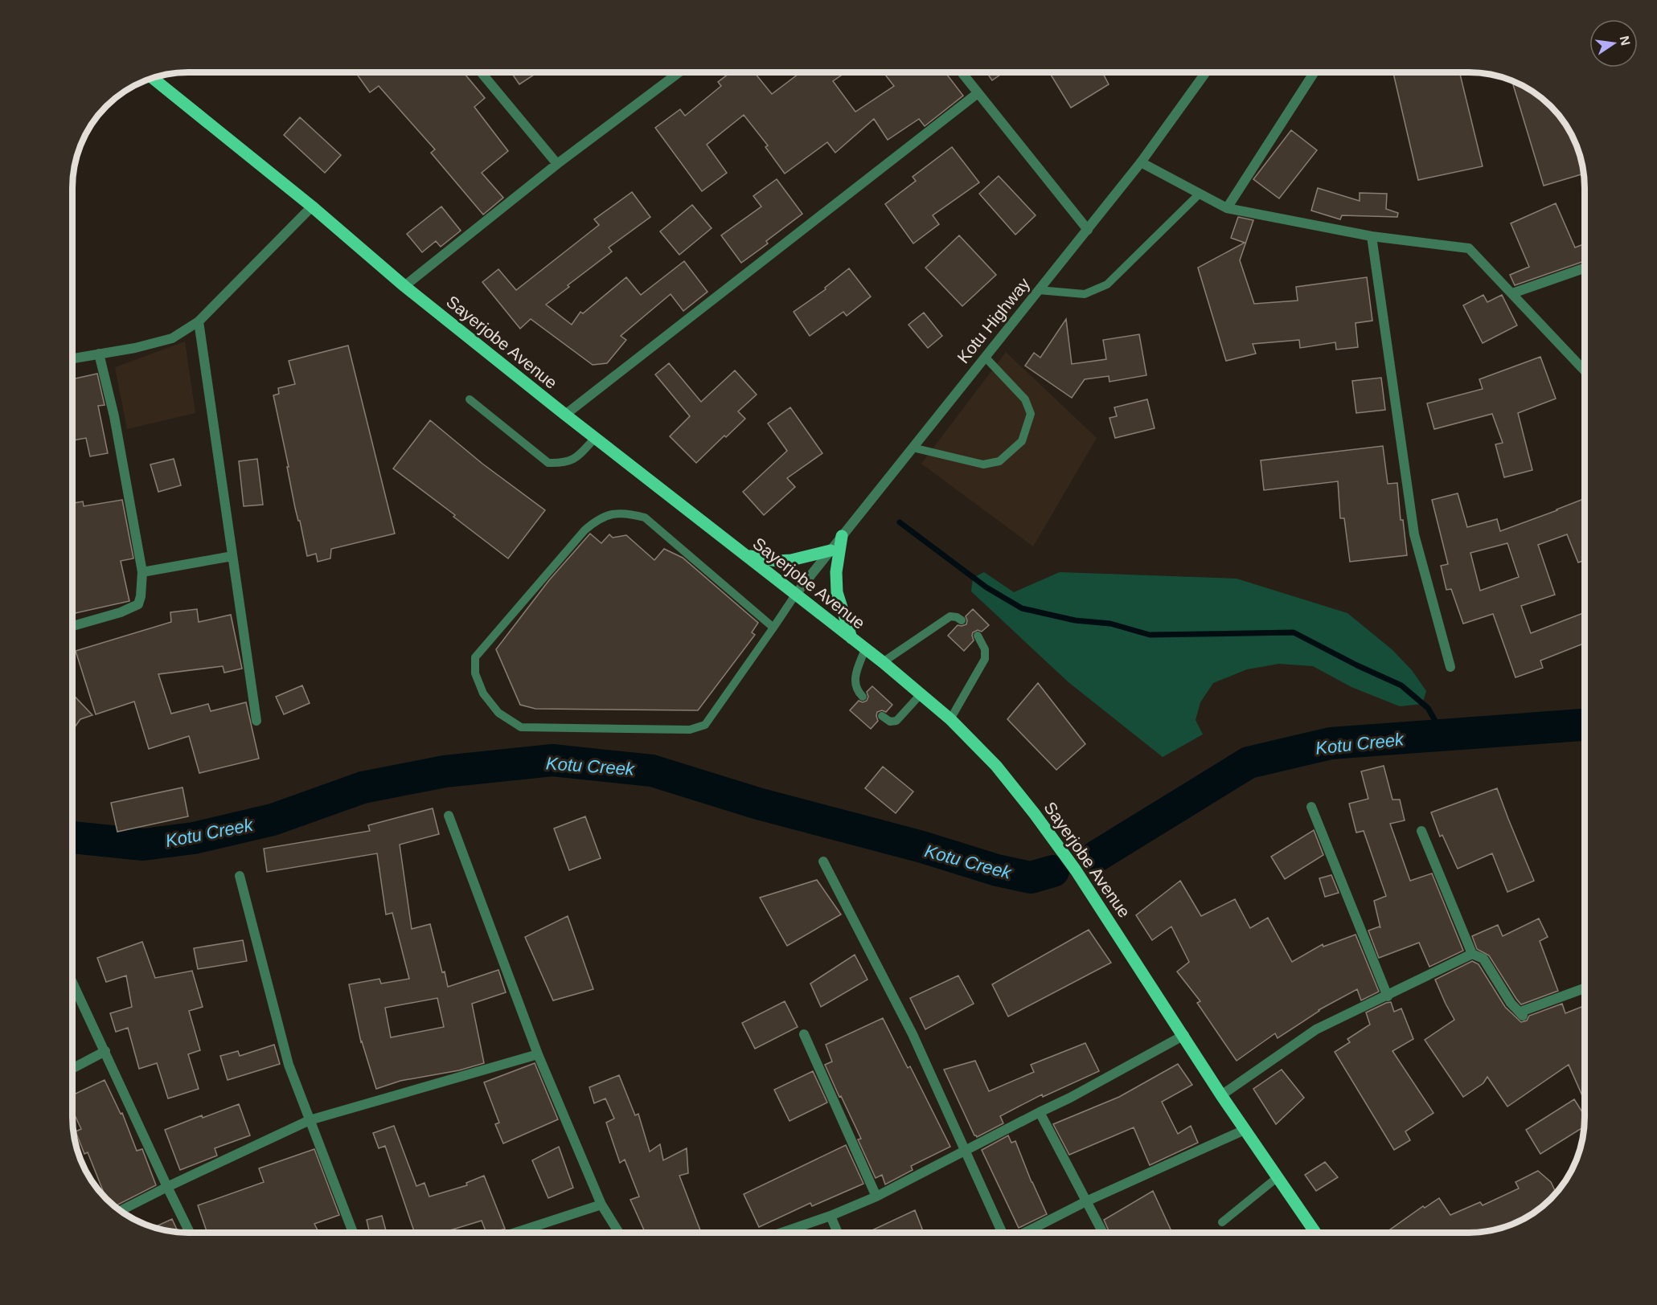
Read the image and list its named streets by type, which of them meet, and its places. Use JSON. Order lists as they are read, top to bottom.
{
  "streets": {
    "main road": ["Sayerjobe Avenue"],
    "street": ["Kotu Highway"]
  },
  "crossings": [
    ["Kotu Highway", "Sayerjobe Avenue"]
  ],
  "water": ["Kotu Creek"],
  "north": "right"
}
